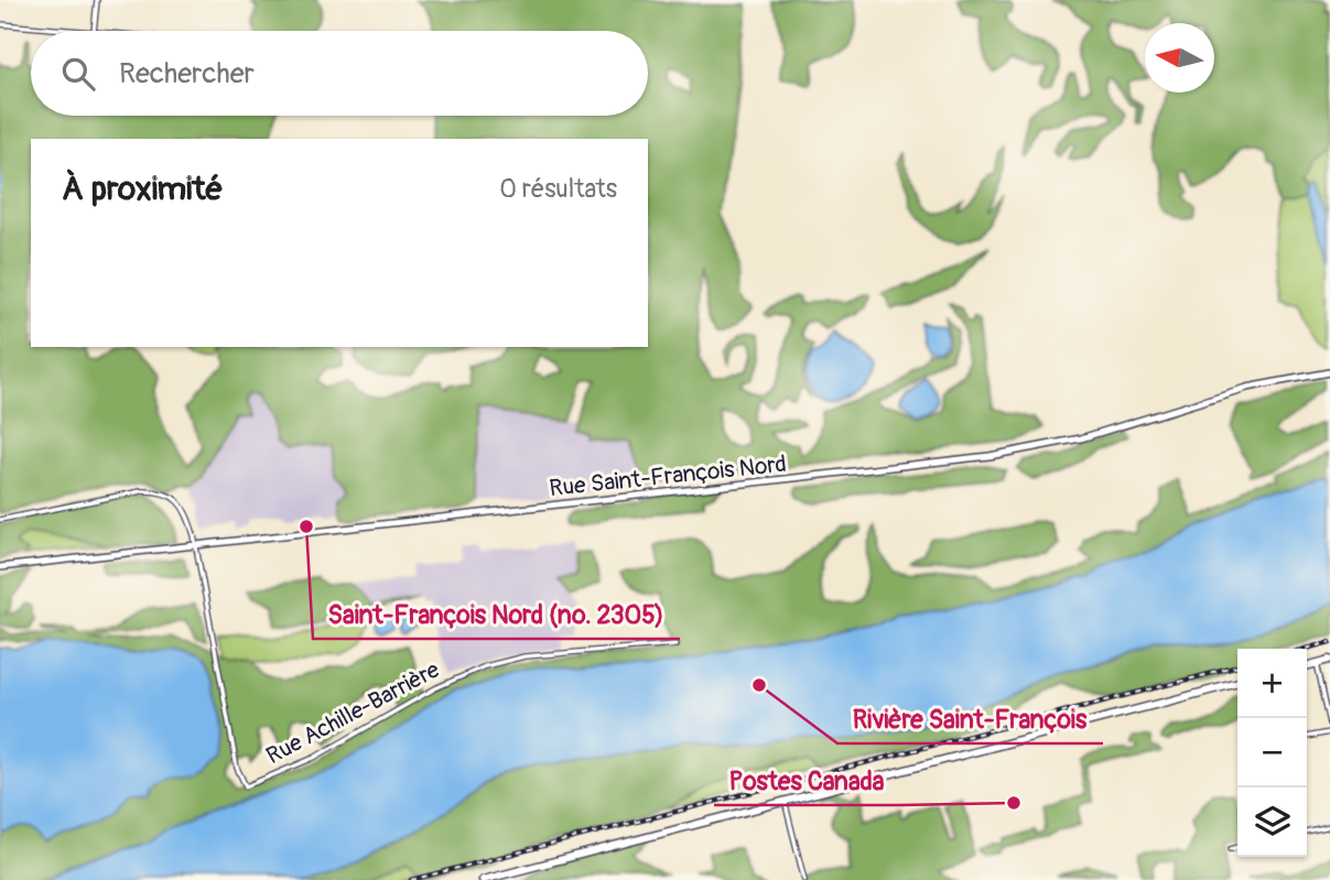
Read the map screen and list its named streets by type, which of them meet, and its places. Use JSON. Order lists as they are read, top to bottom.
{
  "streets": {
    "street": ["Rue Saint-François Nord", "Rue Achille-Barrière"]
  },
  "crossings": [
    ["Rue Saint-François Nord", "Rue Achille-Barrière"]
  ],
  "places": ["Saint-François Nord (no. 2305)", "Rivière Saint-François", "Postes Canada"],
  "north": "left",
  "page": {
    "search": "Rechercher",
    "heading": ["À proximité", "0 résultats"],
    "map_buttons": ["+", "−"]
  }
}
